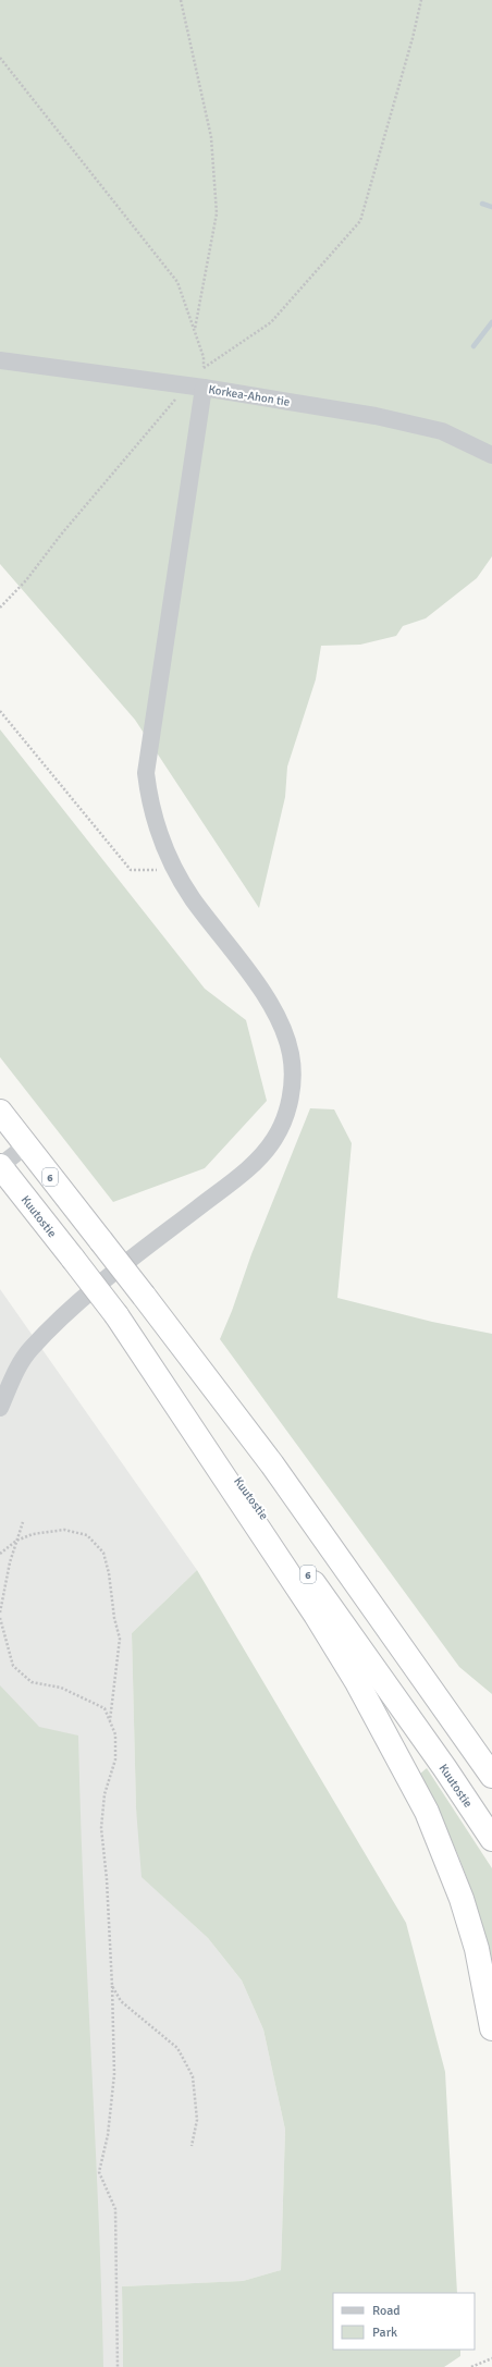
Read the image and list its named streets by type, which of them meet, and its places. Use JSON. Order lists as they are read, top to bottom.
{
  "streets": {
    "highway": ["6", "Kuutostie"],
    "street": ["Korkea-Ahon tie"]
  },
  "legend": ["Road", "Park"]
}
